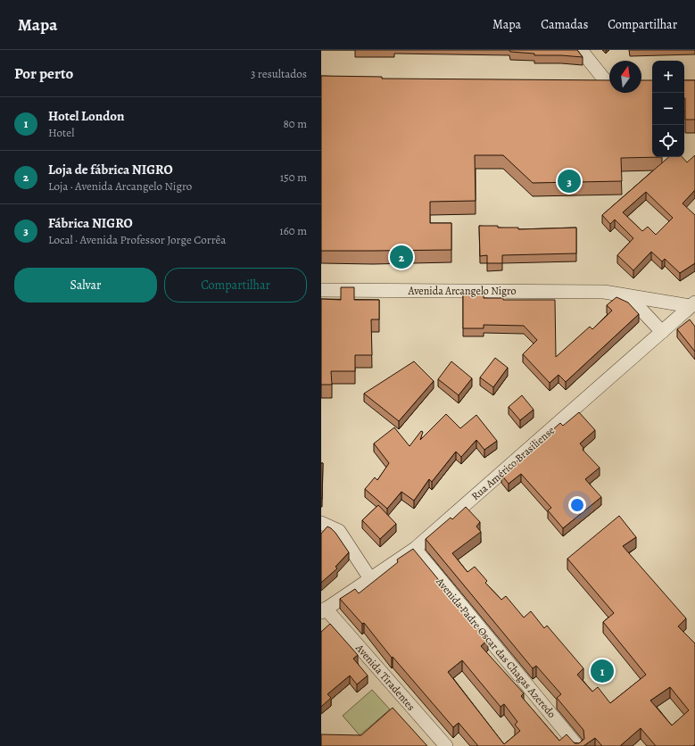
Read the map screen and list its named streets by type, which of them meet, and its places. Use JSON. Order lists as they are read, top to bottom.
{
  "streets": {
    "street": [
      "Avenida Arcangelo Nigro",
      "Rua Américo Brasiliense",
      "Avenida Padre Oscar das Chagas Azeredo",
      "Avenida Tiradentes"
    ]
  },
  "crossings": [
    ["Avenida Arcangelo Nigro", "Rua Américo Brasiliense"],
    ["Rua Américo Brasiliense", "Avenida Padre Oscar das Chagas Azeredo"],
    ["Rua Américo Brasiliense", "Avenida Tiradentes"]
  ],
  "north": "top",
  "page": {
    "header": "Mapa",
    "nav": ["Mapa", "Camadas", "Compartilhar"],
    "heading": ["Por perto", "3 resultados"],
    "map_buttons": ["+", "−"],
    "list": [
      {
        "mark": "1",
        "name": "Hotel London",
        "note": "Hotel",
        "value": "80 m"
      },
      {
        "mark": "2",
        "name": "Loja de fábrica NIGRO",
        "note": "Loja · Avenida Arcangelo Nigro",
        "value": "150 m"
      },
      {
        "mark": "3",
        "name": "Fábrica NIGRO",
        "note": "Local · Avenida Professor Jorge Corrêa",
        "value": "160 m"
      }
    ],
    "pins": ["3", "2", "1"],
    "buttons": ["Salvar", "Compartilhar"]
  }
}
